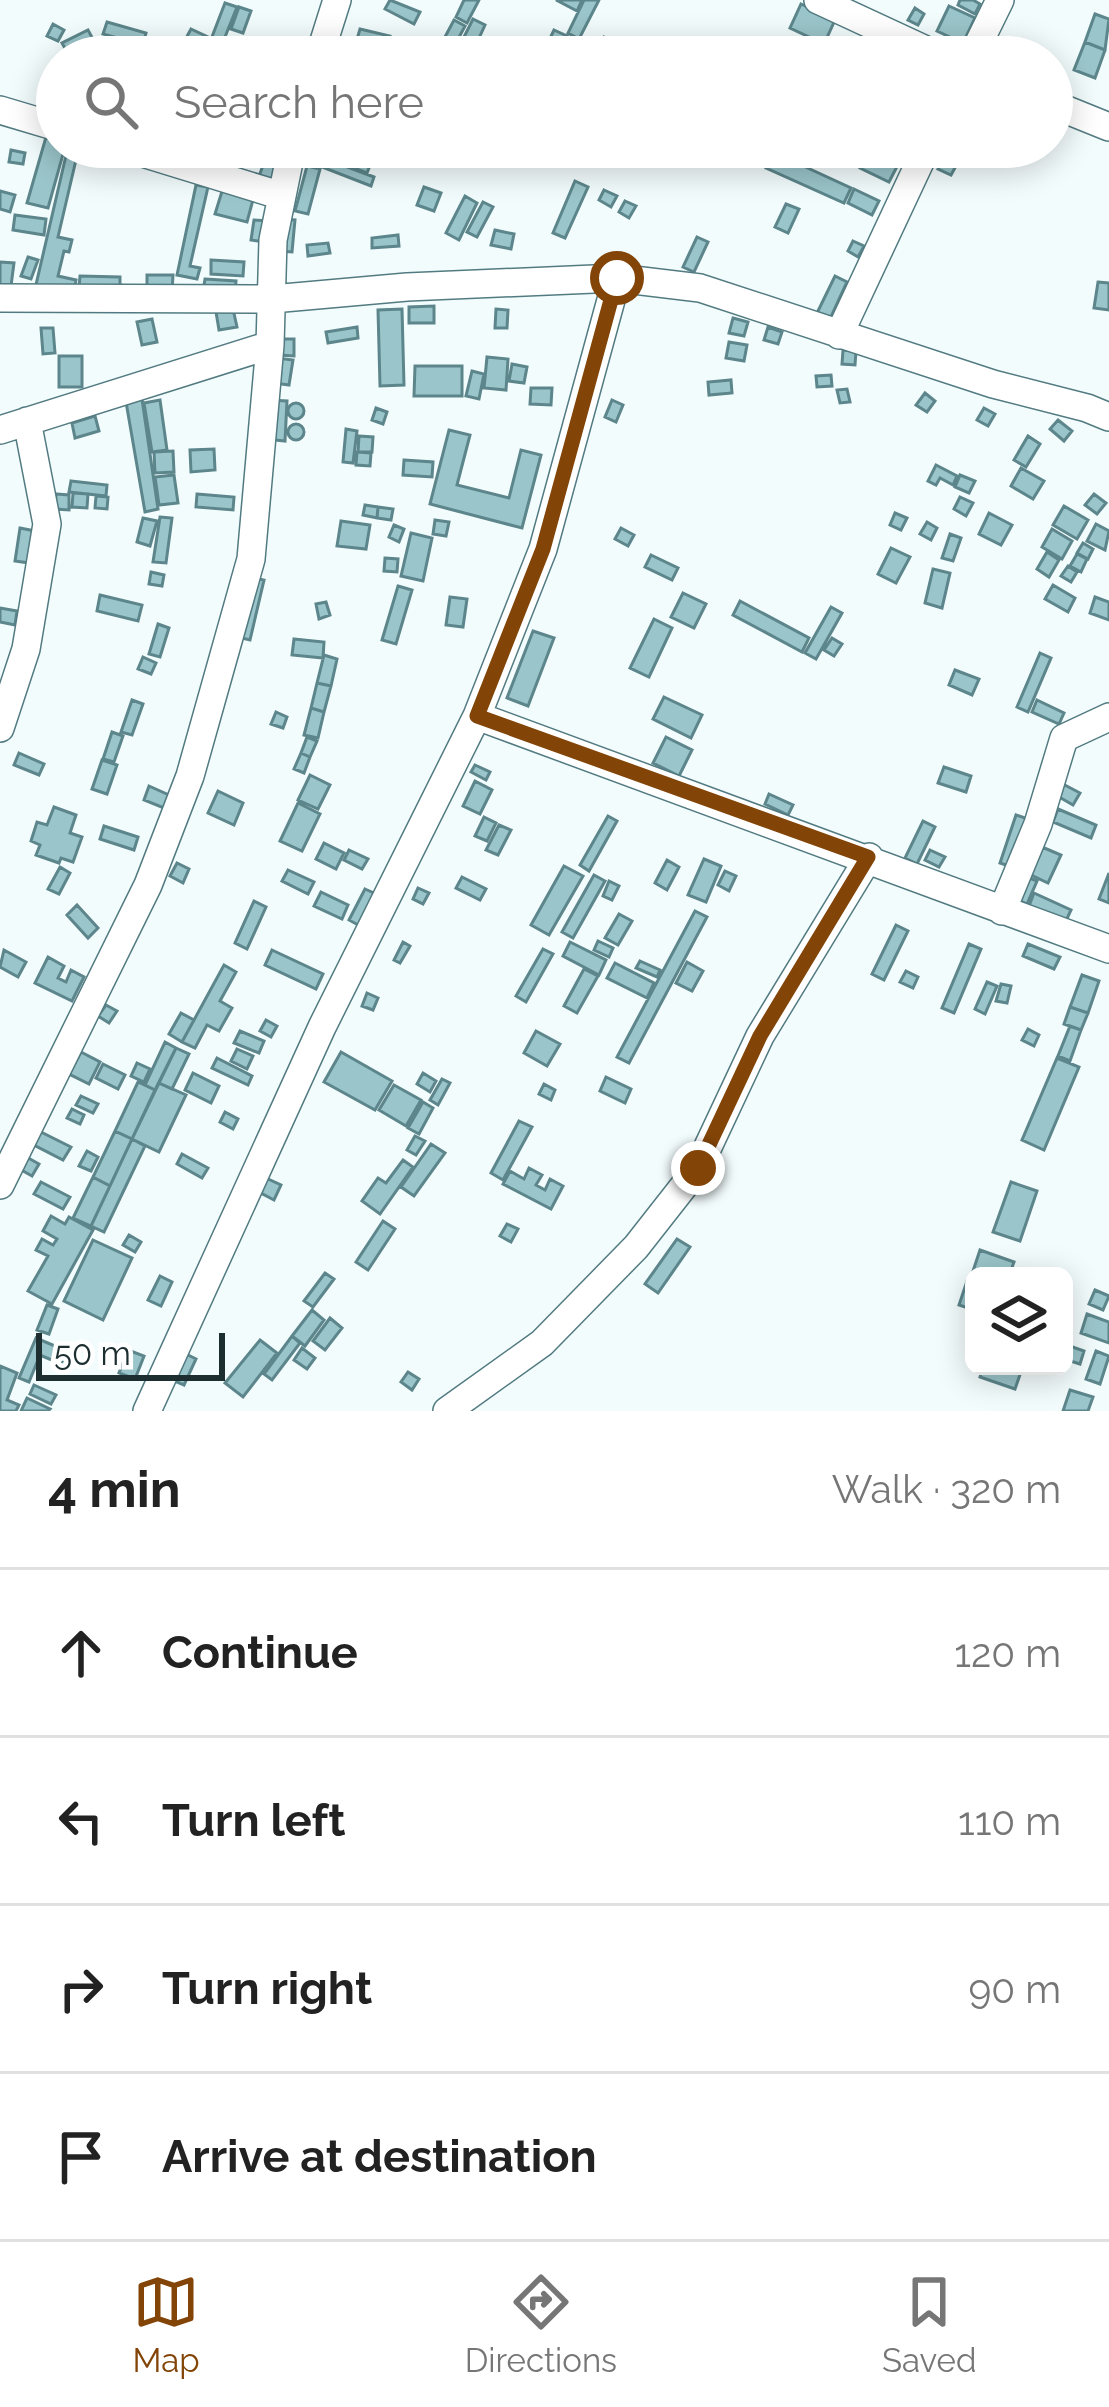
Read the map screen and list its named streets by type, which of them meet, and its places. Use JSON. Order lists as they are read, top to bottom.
{
  "scale_bar": "50 m",
  "page": {
    "search": "Search here",
    "scale": "50 m",
    "heading": ["4 min", "Walk · 320 m"],
    "list": [
      ["Continue", "120 m"],
      ["Turn left", "110 m"],
      ["Turn right", "90 m"],
      "Arrive at destination"
    ],
    "nav": ["Map", "Directions", "Saved"]
  }
}
